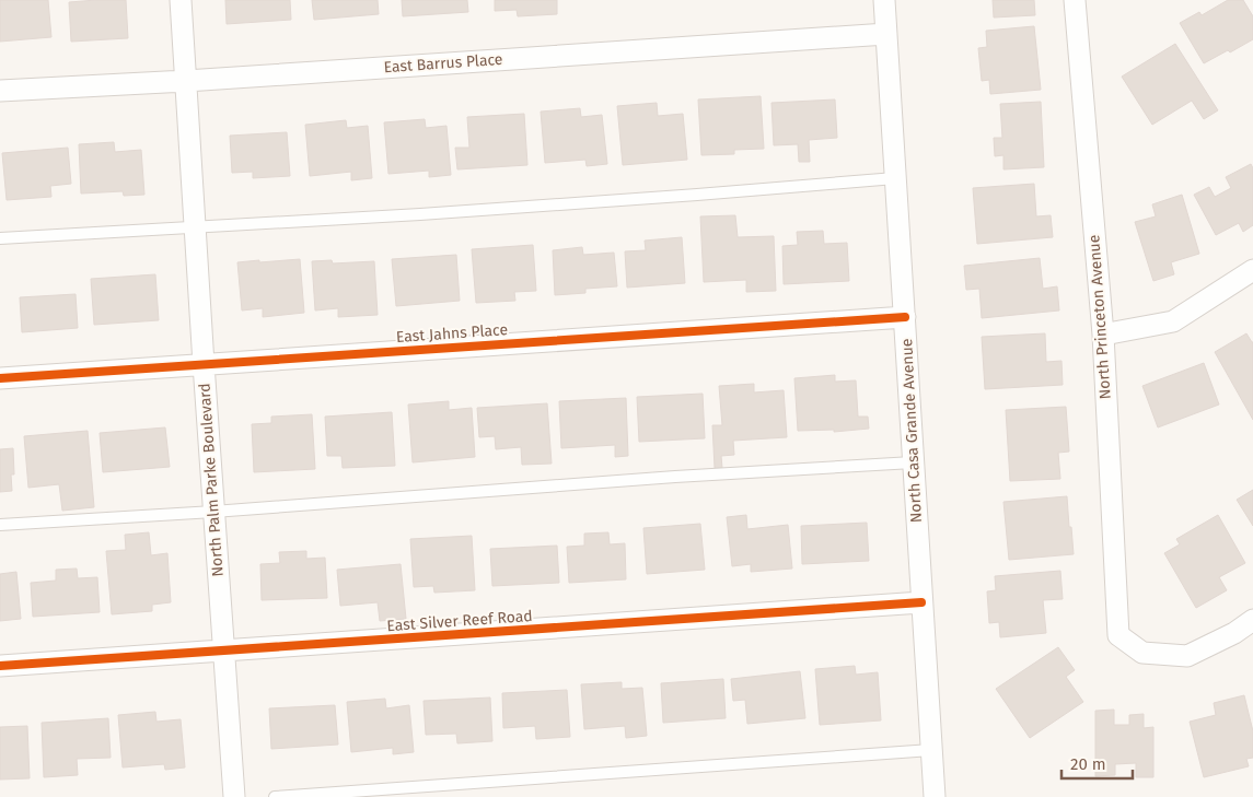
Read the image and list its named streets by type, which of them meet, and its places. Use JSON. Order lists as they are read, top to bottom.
{
  "streets": {
    "street": [
      "East Barrus Place",
      "North Princeton Avenue",
      "East Jahns Place",
      "North Casa Grande Avenue",
      "North Palm Parke Boulevard",
      "East Silver Reef Road"
    ]
  },
  "crossings": [
    ["East Barrus Place", "North Casa Grande Avenue"],
    ["East Barrus Place", "North Palm Parke Boulevard"],
    ["East Jahns Place", "North Casa Grande Avenue"],
    ["East Jahns Place", "North Palm Parke Boulevard"],
    ["North Casa Grande Avenue", "East Silver Reef Road"],
    ["North Palm Parke Boulevard", "East Silver Reef Road"]
  ],
  "scale_bar": "20 m"
}
